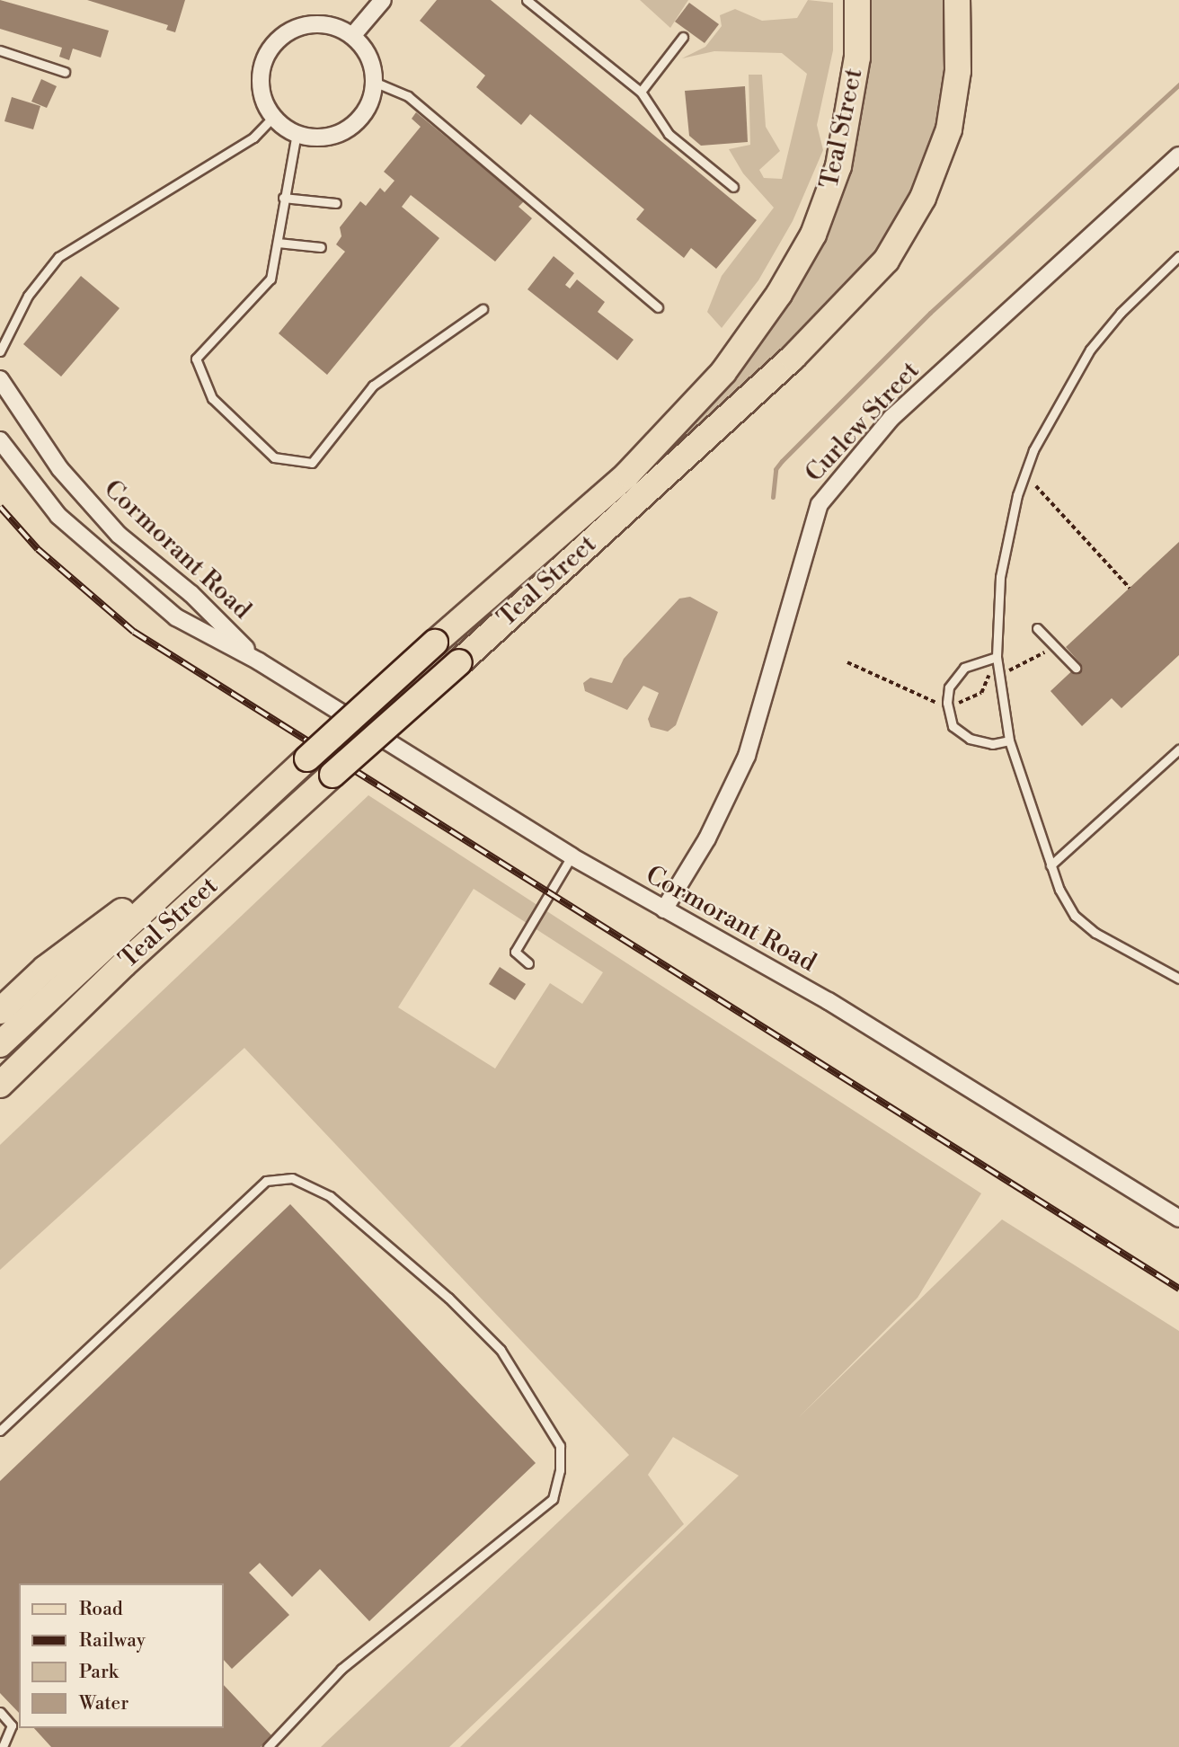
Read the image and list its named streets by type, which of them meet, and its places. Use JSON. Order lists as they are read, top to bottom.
{
  "streets": {
    "main road": ["Teal Street"],
    "street": ["Curlew Street", "Cormorant Road"]
  },
  "crossings": [
    ["Curlew Street", "Cormorant Road"]
  ],
  "legend": [
    "Road",
    "Railway",
    "Park",
    "Water"
  ]
}
